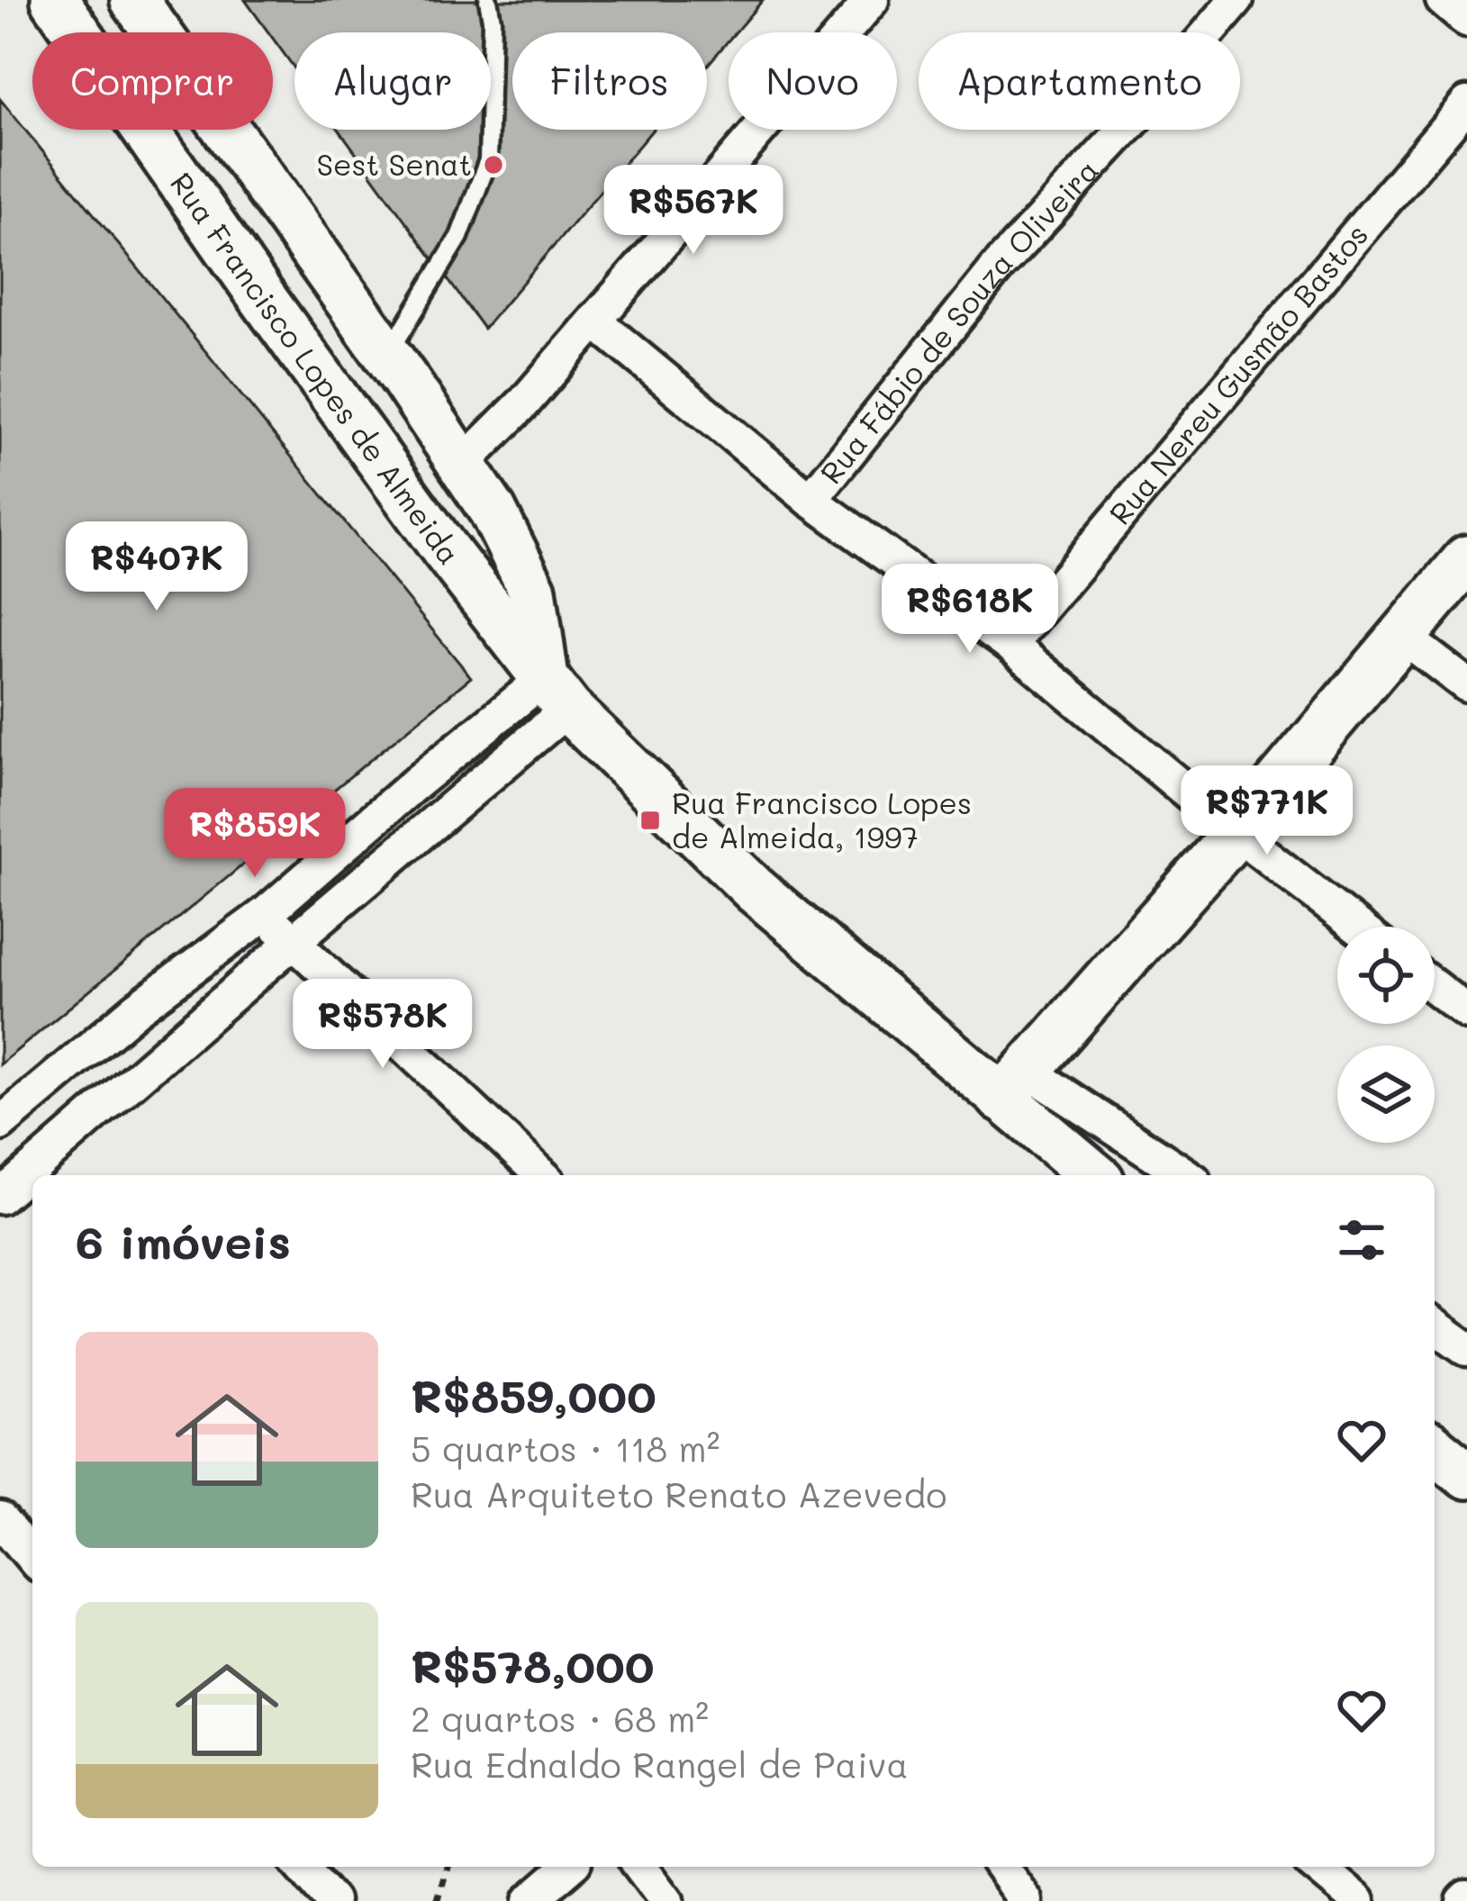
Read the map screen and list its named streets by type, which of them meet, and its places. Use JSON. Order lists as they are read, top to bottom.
{
  "streets": {
    "main road": ["Rua Francisco Lopes de Almeida"],
    "street": ["Rua Fábio de Souza Oliveira", "Rua Nereu Gusmão Bastos"]
  },
  "places": {
    "other": ["Sest Senat"],
    "transit": ["Rua Francisco Lopes de Almeida, 1997"]
  },
  "page": {
    "chip": [
      "Comprar",
      "Alugar",
      "Filtros",
      "Novo",
      "Apartamento"
    ],
    "price": [
      "R$567K",
      "R$407K",
      "R$618K",
      "R$771K",
      "R$859K",
      "R$578K"
    ],
    "heading": "6 imóveis",
    "list": [
      {
        "name": "R$859,000",
        "note": "5 quartos · 118 m² · Rua Arquiteto Renato Azevedo"
      },
      {
        "name": "R$578,000",
        "note": "2 quartos · 68 m² · Rua Ednaldo Rangel de Paiva"
      }
    ]
  }
}
